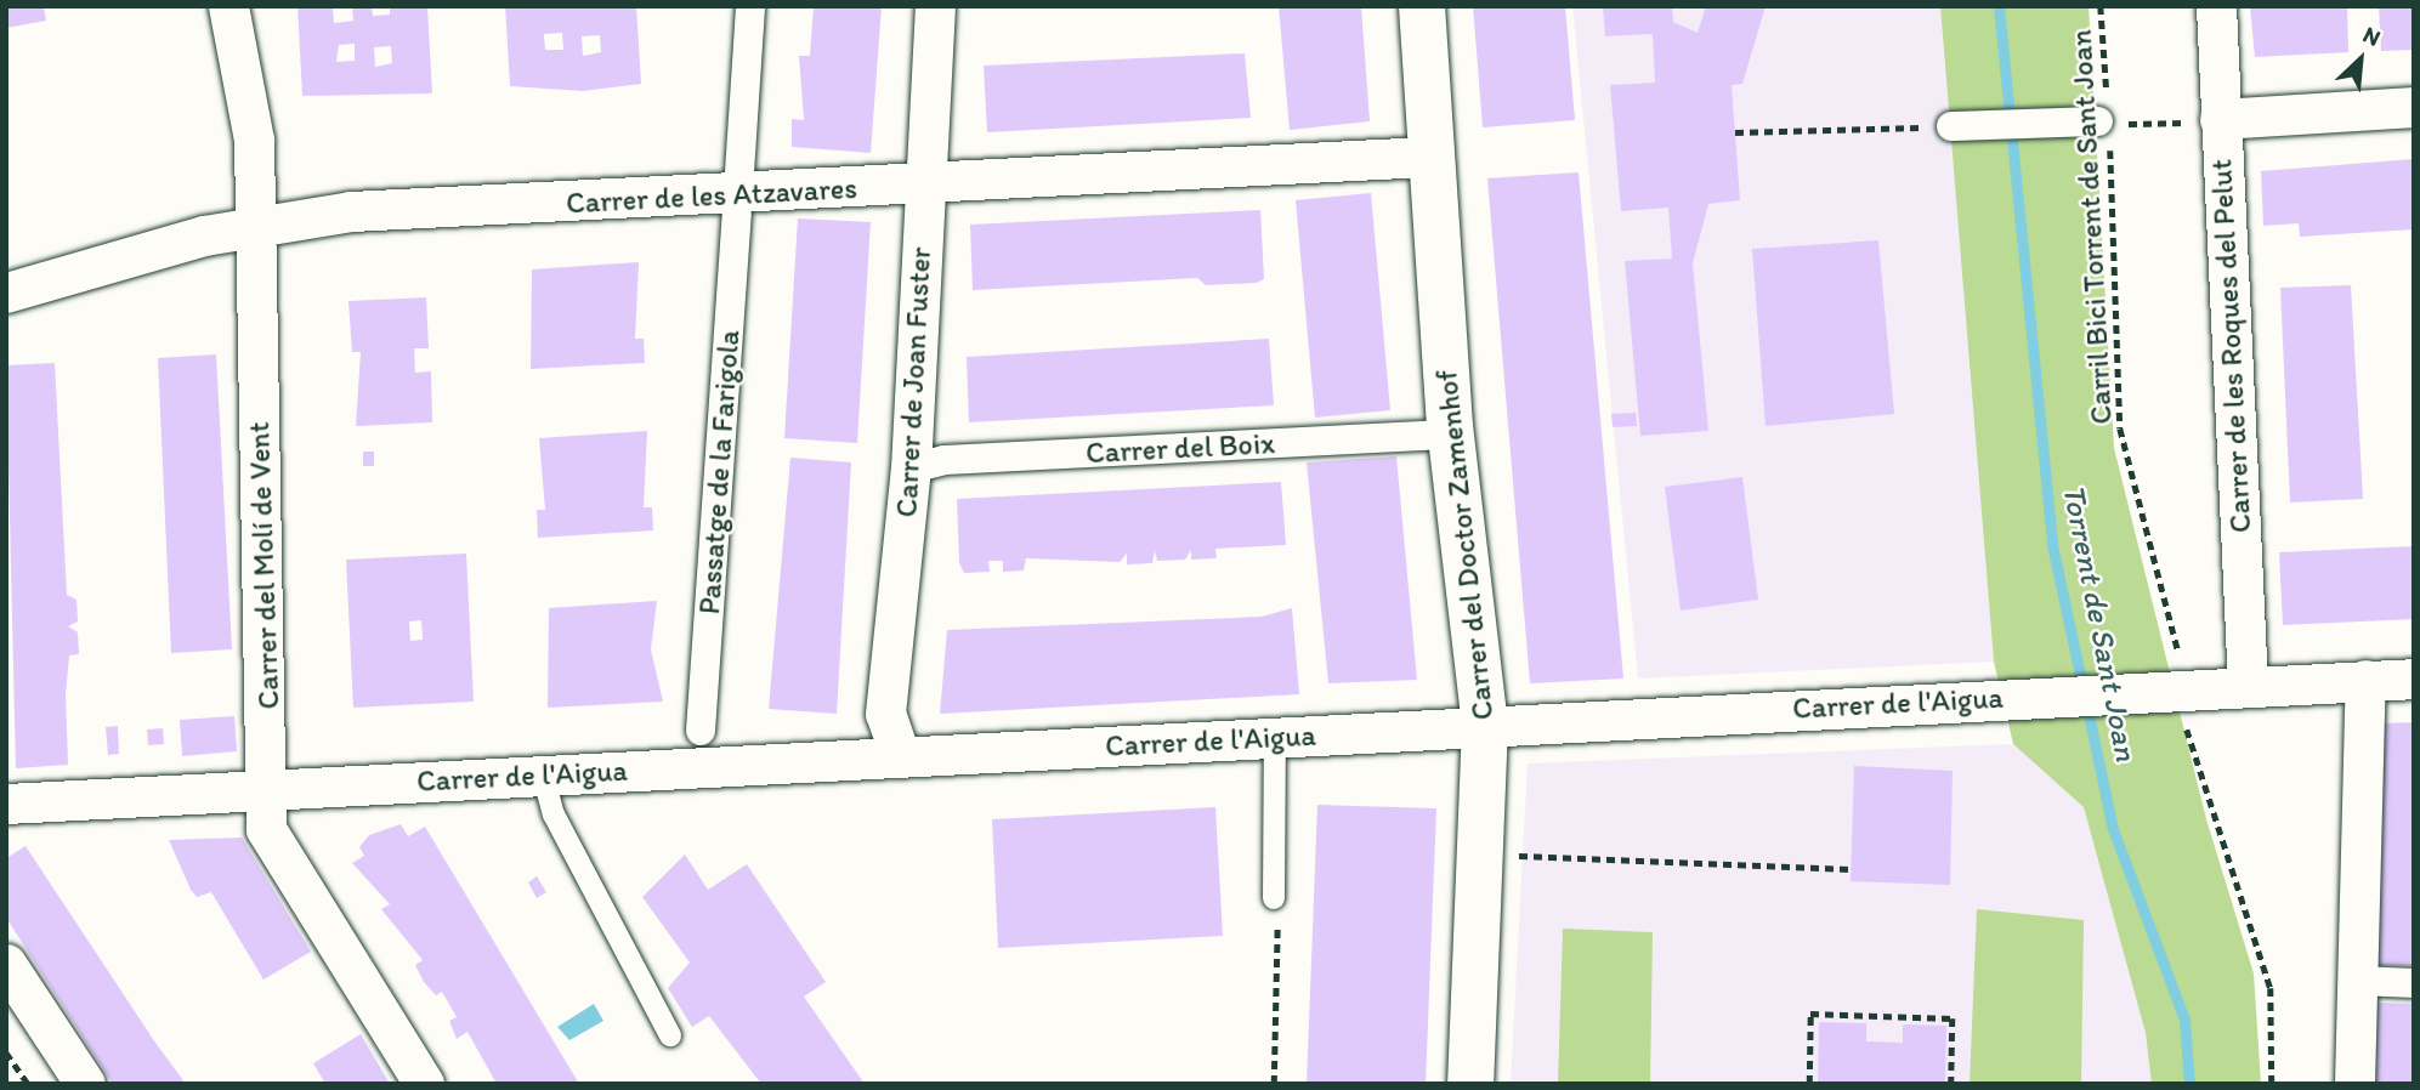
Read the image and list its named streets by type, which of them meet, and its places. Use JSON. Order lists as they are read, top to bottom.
{
  "streets": {
    "street": [
      "Carrer de les Atzavares",
      "Carrer de les Roques del Pelut",
      "Carrer de Joan Fuster",
      "Carrer del Boix",
      "Passatge de la Farigola",
      "Carrer del Doctor Zamenhof",
      "Carrer del Molí de Vent",
      "Carrer de l'Aigua"
    ],
    "path": ["Carril Bici Torrent de Sant Joan"]
  },
  "crossings": [
    ["Carrer de les Atzavares", "Carrer de Joan Fuster"],
    ["Carrer de les Atzavares", "Carrer del Doctor Zamenhof"],
    ["Carrer de les Atzavares", "Carrer del Molí de Vent"],
    ["Carril Bici Torrent de Sant Joan", "Carrer de l'Aigua"],
    ["Carrer de les Roques del Pelut", "Carrer de l'Aigua"],
    ["Carrer de Joan Fuster", "Carrer del Boix"],
    ["Carrer de Joan Fuster", "Carrer de l'Aigua"],
    ["Carrer del Boix", "Carrer del Doctor Zamenhof"],
    ["Carrer del Doctor Zamenhof", "Carrer de l'Aigua"],
    ["Carrer del Molí de Vent", "Carrer de l'Aigua"]
  ],
  "water": ["Torrent de Sant Joan"],
  "north": "top right"
}
